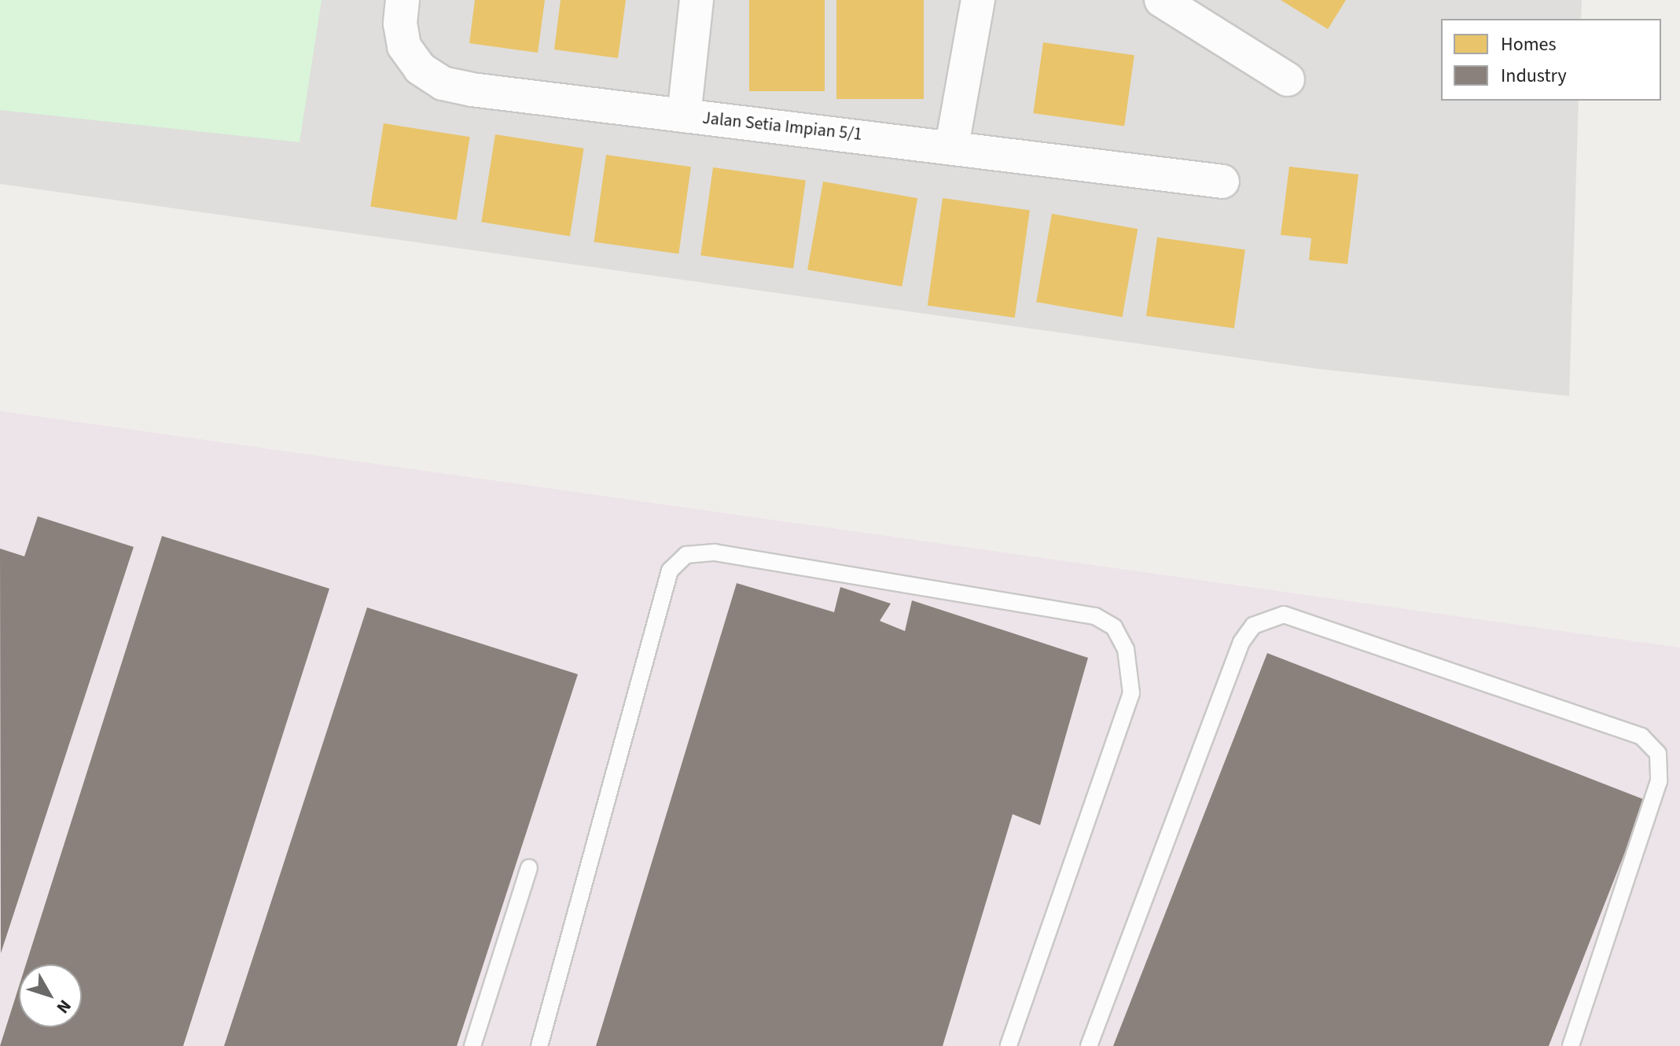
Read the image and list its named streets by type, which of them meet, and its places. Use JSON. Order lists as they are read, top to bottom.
{
  "streets": {
    "street": ["Jalan Setia Impian 5/1"]
  },
  "legend": ["Homes", "Industry"],
  "north": "bottom right"
}
